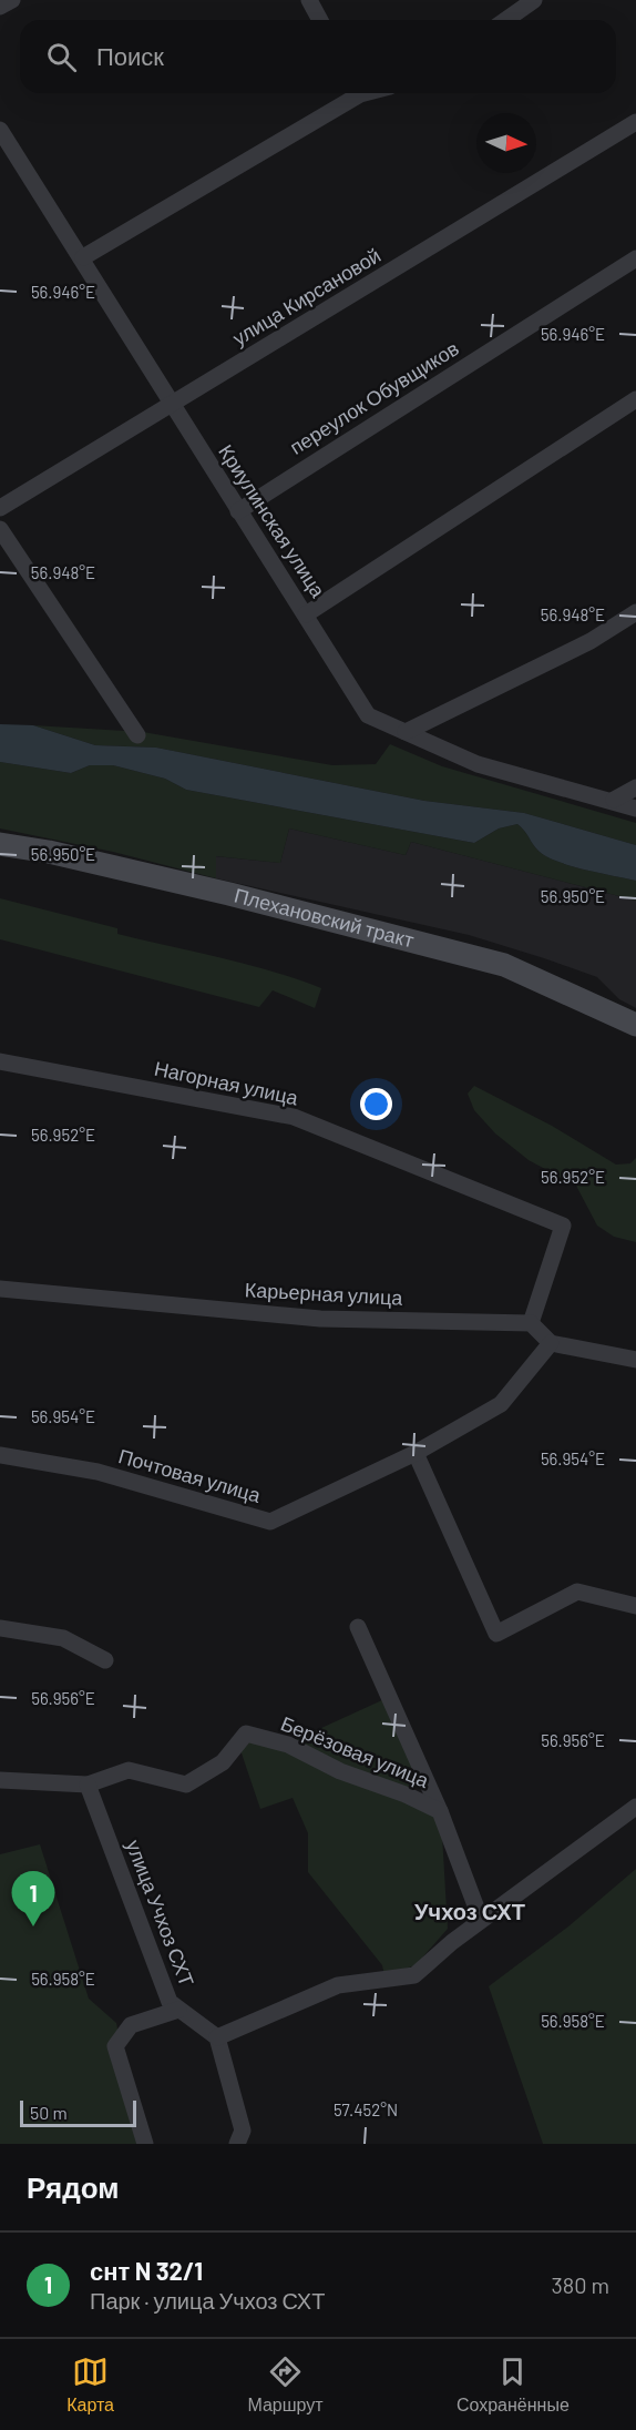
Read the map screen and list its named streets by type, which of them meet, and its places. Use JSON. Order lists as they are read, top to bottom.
{
  "streets": {
    "street": [
      "улица Кирсановой",
      "переулок Обувщиков",
      "Криулинская улица",
      "Плехановский тракт",
      "Нагорная улица",
      "Карьерная улица",
      "Почтовая улица",
      "Берёзовая улица",
      "улица Учхоз СХТ"
    ]
  },
  "crossings": [
    ["улица Кирсановой", "Криулинская улица"],
    ["переулок Обувщиков", "Криулинская улица"],
    ["Нагорная улица", "Карьерная улица"],
    ["Берёзовая улица", "улица Учхоз СХТ"]
  ],
  "districts": ["Учхоз СХТ"],
  "scale_bar": "50 m",
  "north": "right",
  "page": {
    "search": "Поиск",
    "pins": "1",
    "scale": "50 m",
    "heading": "Рядом",
    "list": [
      {
        "mark": "1",
        "name": "снт N 32/1",
        "note": "Парк · улица Учхоз СХТ",
        "value": "380 m"
      }
    ],
    "nav": ["Карта", "Маршрут", "Сохранённые"]
  },
  "coordinates": [
    "56.946°E",
    "56.948°E",
    "56.950°E",
    "56.952°E",
    "56.954°E",
    "56.956°E",
    "56.958°E",
    "57.452°N"
  ]
}
